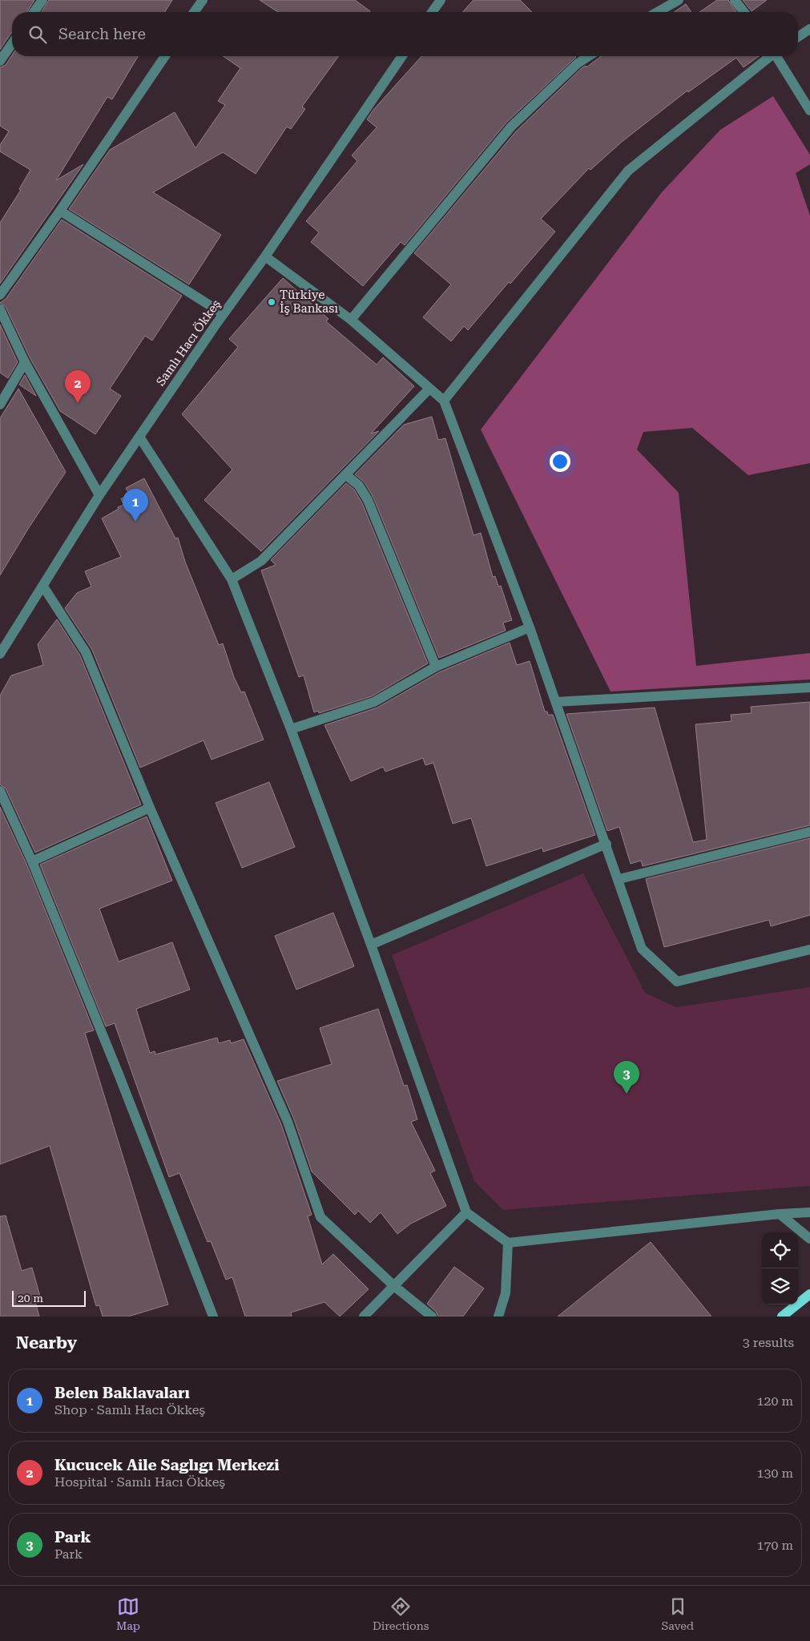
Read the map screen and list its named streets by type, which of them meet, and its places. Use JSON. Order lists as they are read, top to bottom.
{
  "streets": {
    "street": ["Samlı Hacı Ökkeş"]
  },
  "places": ["Türkiye İş Bankası"],
  "scale_bar": "20 m",
  "page": {
    "search": "Search here",
    "pins": ["2", "1", "3"],
    "scale": "20 m",
    "heading": ["Nearby", "3 results"],
    "list": [
      {
        "mark": "1",
        "name": "Belen Baklavaları",
        "note": "Shop · Samlı Hacı Ökkeş",
        "value": "120 m"
      },
      {
        "mark": "2",
        "name": "Kucucek Aile Saglıgı Merkezi",
        "note": "Hospital · Samlı Hacı Ökkeş",
        "value": "130 m"
      },
      {
        "mark": "3",
        "name": "Park",
        "note": "Park",
        "value": "170 m"
      }
    ],
    "nav": ["Map", "Directions", "Saved"]
  }
}
